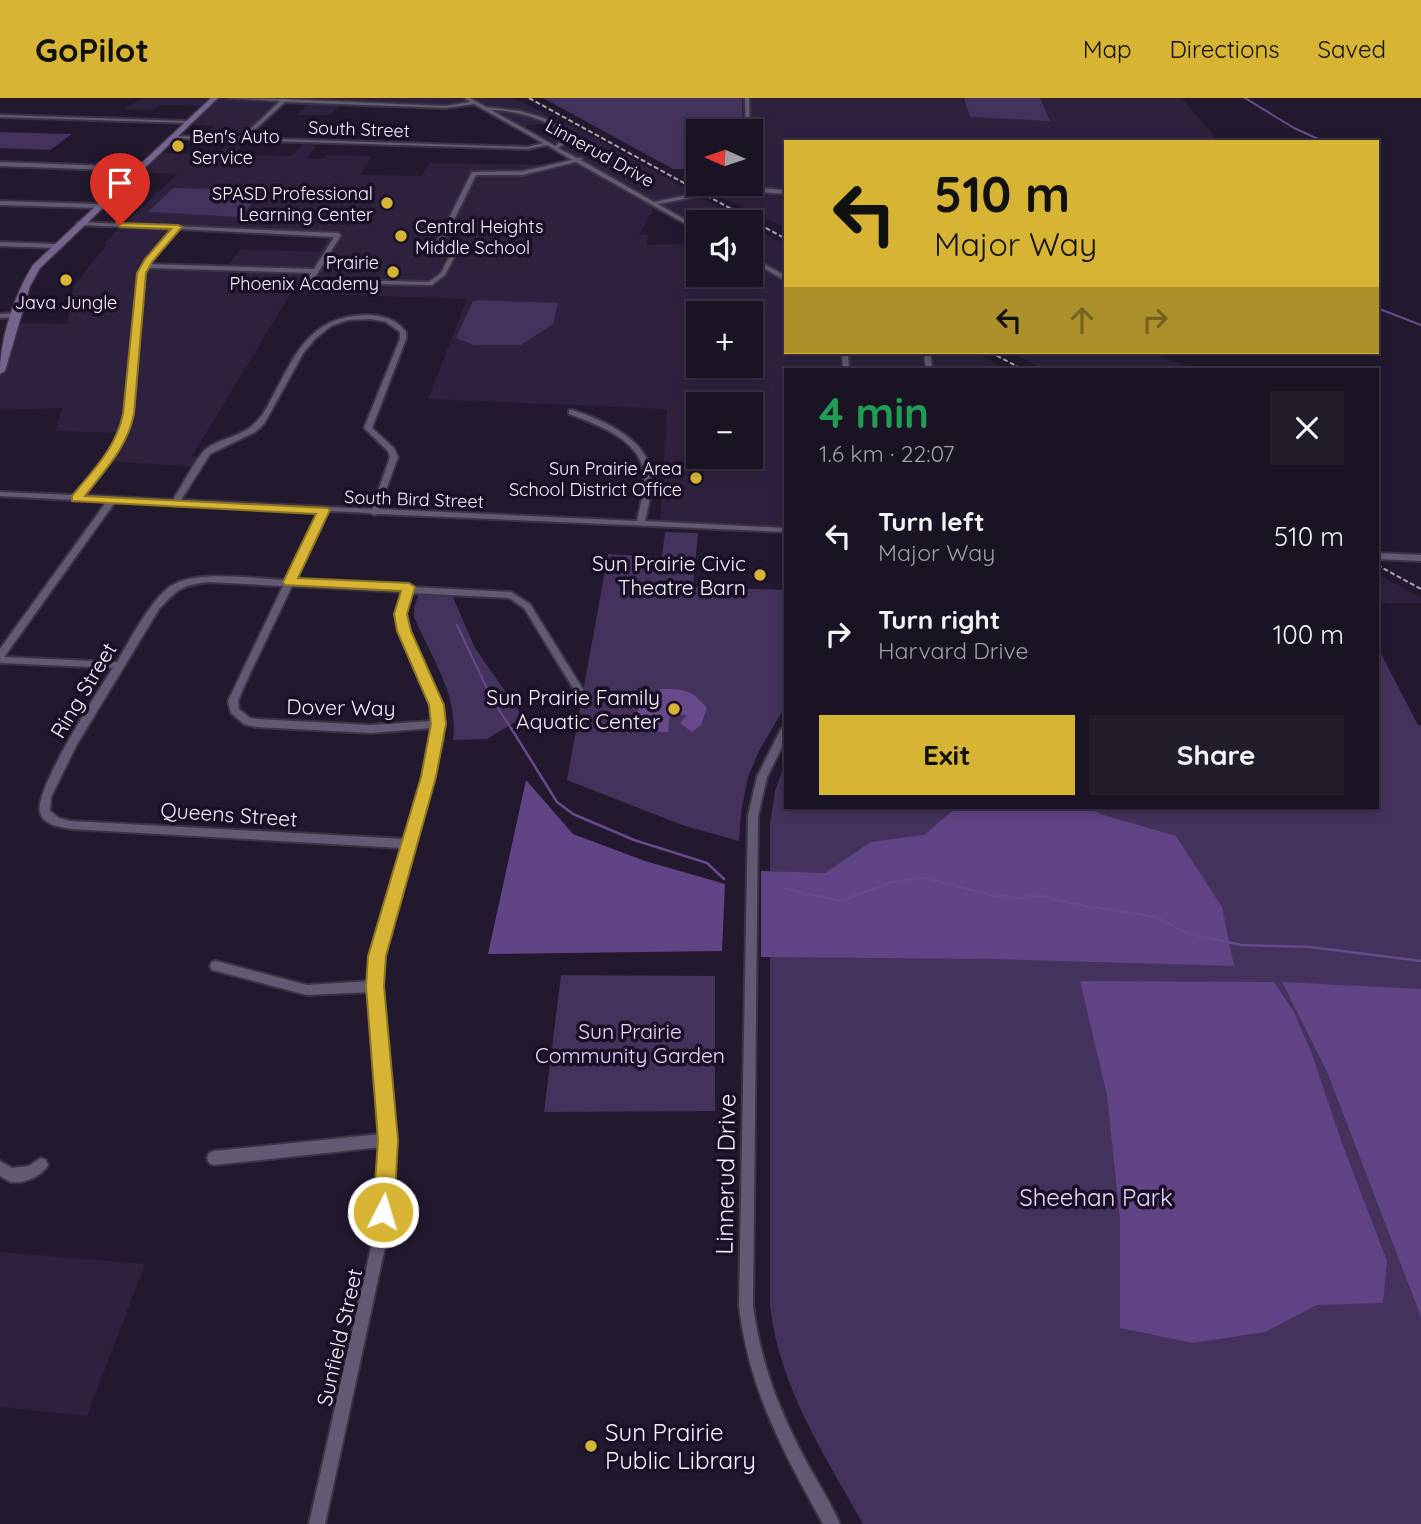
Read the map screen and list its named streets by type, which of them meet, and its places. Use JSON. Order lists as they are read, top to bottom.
{
  "streets": {
    "street": [
      "South Street",
      "Linnerud Drive",
      "South Bird Street",
      "Ring Street",
      "Dover Way",
      "Queens Street",
      "Sunfield Street"
    ]
  },
  "crossings": [
    ["South Street", "Linnerud Drive"],
    ["Ring Street", "Dover Way"],
    ["Ring Street", "Queens Street"],
    ["Dover Way", "Sunfield Street"],
    ["Queens Street", "Sunfield Street"]
  ],
  "parks": ["Sun Prairie Community Garden", "Sheehan Park"],
  "places": [
    "Ben's Auto Service",
    "SPASD Professional Learning Center",
    "Central Heights Middle School",
    "Prairie Phoenix Academy",
    "Java Jungle",
    "Sun Prairie Area School District Office",
    "Sun Prairie Civic Theatre Barn",
    "Sun Prairie Family Aquatic Center",
    "Sun Prairie Public Library"
  ],
  "north": "left",
  "page": {
    "header": "GoPilot",
    "nav": ["Map", "Directions", "Saved"],
    "map_buttons": ["+", "−"],
    "turn": ["510 m", "Major Way"],
    "heading": ["4 min", "1.6 km · 22:07"],
    "list": [
      {
        "name": "Turn left",
        "note": "Major Way",
        "value": "510 m"
      },
      {
        "name": "Turn right",
        "note": "Harvard Drive",
        "value": "100 m"
      }
    ],
    "buttons": ["Exit", "Share"]
  }
}
